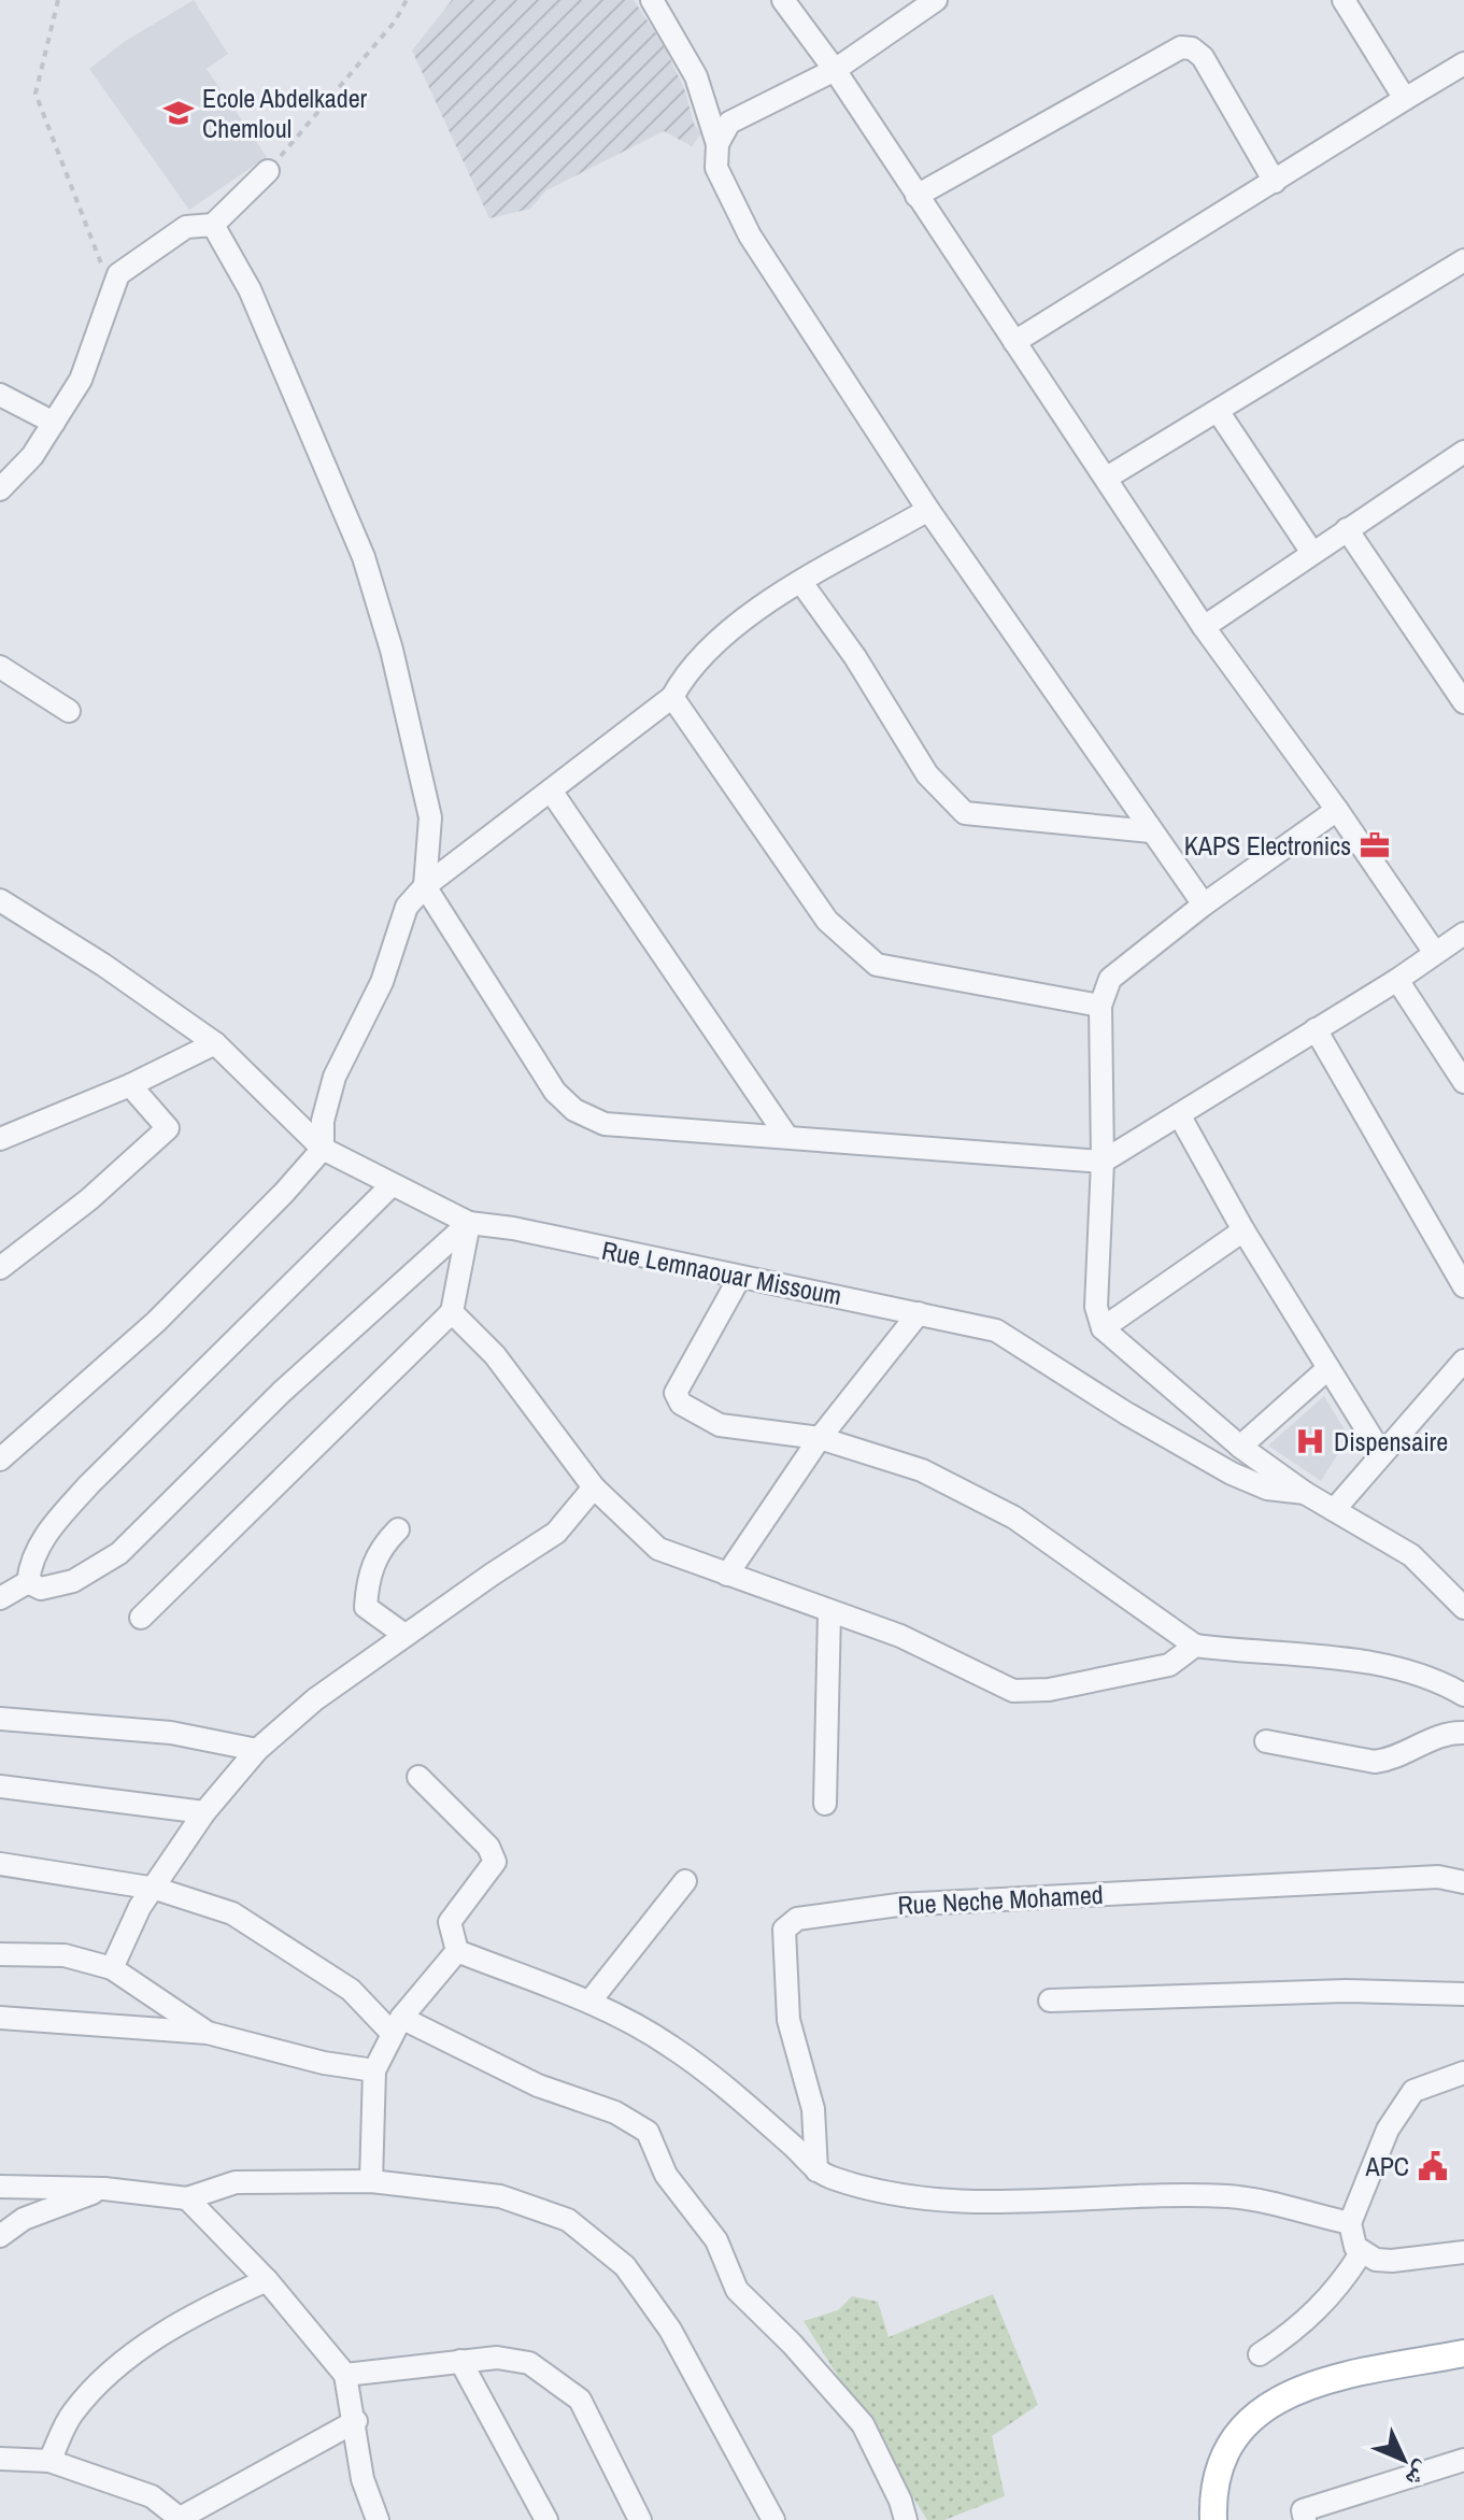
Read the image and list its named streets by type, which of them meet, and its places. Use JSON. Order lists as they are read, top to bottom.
{
  "streets": {
    "street": ["Rue Lemnaouar Missoum", "Rue Neche Mohamed"]
  },
  "places": {
    "school or university": ["Ecole Abdelkader Chemloul"],
    "office": ["KAPS Electronics"],
    "hospital": ["Dispensaire"],
    "public building": ["APC"]
  },
  "north": "bottom right"
}
